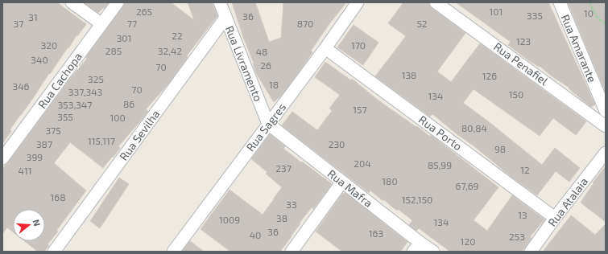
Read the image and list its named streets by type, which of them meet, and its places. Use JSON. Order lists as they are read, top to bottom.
{
  "streets": {
    "street": [
      "Rua Amarante",
      "Rua Livramento",
      "Rua Penafiel",
      "Rua Cachopa",
      "Rua Sagres",
      "Rua Porto",
      "Rua Sevilha",
      "Rua Mafra",
      "Rua Atalaia"
    ]
  },
  "crossings": [
    ["Rua Livramento", "Rua Sagres"],
    ["Rua Livramento", "Rua Sevilha"],
    ["Rua Livramento", "Rua Mafra"],
    ["Rua Sagres", "Rua Porto"],
    ["Rua Sagres", "Rua Mafra"],
    ["Rua Porto", "Rua Atalaia"]
  ],
  "house_numbers": [
    "265",
    "101",
    "10",
    "335",
    "36",
    "31",
    "37",
    "77",
    "870",
    "52",
    "22",
    "301",
    "123",
    "320",
    "170",
    "285",
    "32,42",
    "48",
    "340",
    "26",
    "70",
    "138",
    "126",
    "325",
    "18",
    "346",
    "70",
    "337,343",
    "150",
    "134",
    "86",
    "353,347",
    "157",
    "355",
    "100",
    "80,84",
    "375",
    "115,117",
    "387",
    "230",
    "98",
    "399",
    "204",
    "85,99",
    "237",
    "12",
    "411",
    "180",
    "67,69",
    "168",
    "152,150",
    "33",
    "13",
    "38",
    "1009",
    "134",
    "36",
    "163",
    "40",
    "253",
    "120"
  ],
  "north": "right"
}
